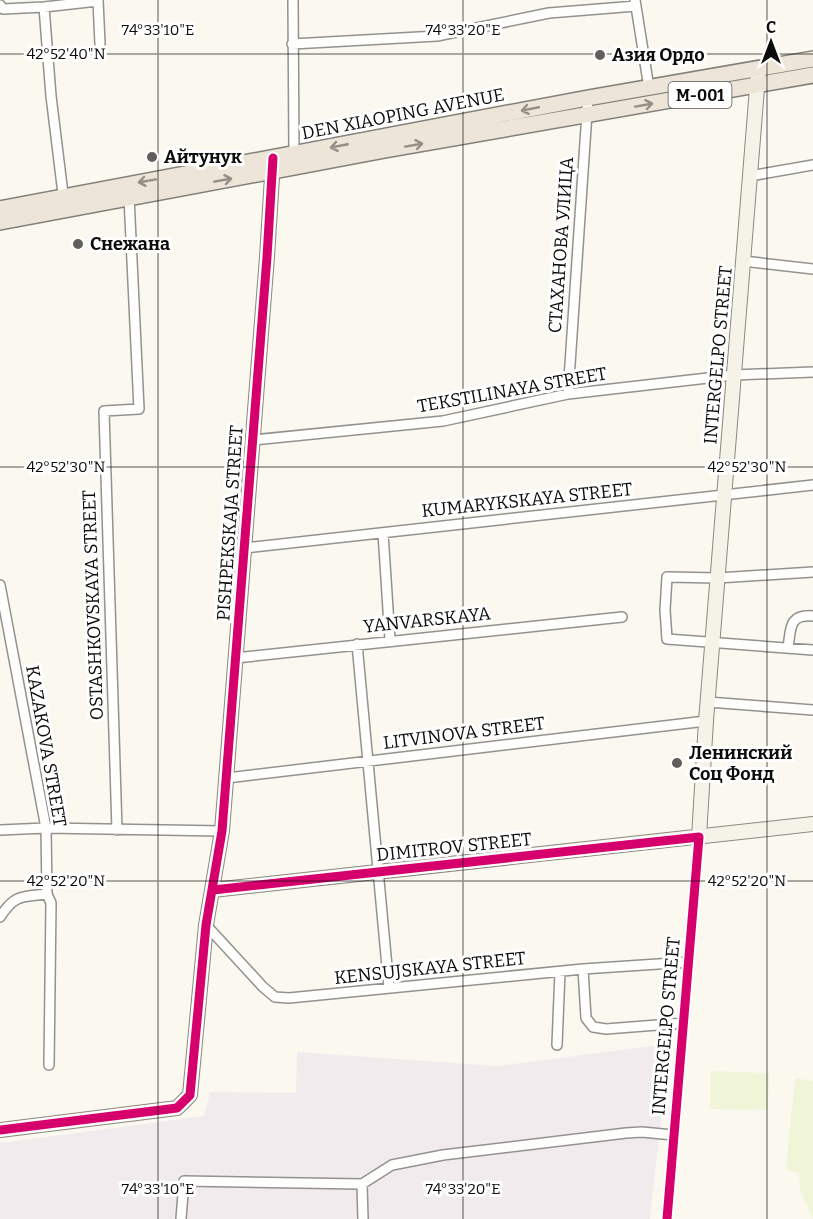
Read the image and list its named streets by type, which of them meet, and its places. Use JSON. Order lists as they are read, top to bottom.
{
  "streets": {
    "main road": ["M-001", "DEN XIAOPING AVENUE"],
    "street": [
      "СТАХАНОВА УЛИЦА",
      "INTERGELPO STREET",
      "TEKSTILINAYA STREET",
      "KUMARYKSKAYA STREET",
      "PISHPEKSKAJA STREET",
      "OSTASHKOVSKAYA STREET",
      "YANVARSKAYA",
      "LITVINOVA STREET",
      "KAZAKOVA STREET",
      "DIMITROV STREET",
      "KENSUJSKAYA STREET"
    ]
  },
  "crossings": [
    ["DEN XIAOPING AVENUE", "СТАХАНОВА УЛИЦА"],
    ["DEN XIAOPING AVENUE", "INTERGELPO STREET"],
    ["DEN XIAOPING AVENUE", "PISHPEKSKAJA STREET"],
    ["DEN XIAOPING AVENUE", "OSTASHKOVSKAYA STREET"],
    ["СТАХАНОВА УЛИЦА", "TEKSTILINAYA STREET"],
    ["INTERGELPO STREET", "TEKSTILINAYA STREET"],
    ["INTERGELPO STREET", "KUMARYKSKAYA STREET"],
    ["INTERGELPO STREET", "LITVINOVA STREET"],
    ["INTERGELPO STREET", "DIMITROV STREET"],
    ["INTERGELPO STREET", "KENSUJSKAYA STREET"],
    ["TEKSTILINAYA STREET", "PISHPEKSKAJA STREET"],
    ["KUMARYKSKAYA STREET", "PISHPEKSKAJA STREET"],
    ["PISHPEKSKAJA STREET", "YANVARSKAYA"],
    ["PISHPEKSKAJA STREET", "LITVINOVA STREET"],
    ["PISHPEKSKAJA STREET", "DIMITROV STREET"],
    ["PISHPEKSKAJA STREET", "KENSUJSKAYA STREET"]
  ],
  "places": [
    "Азия Ордо",
    "Айтунук",
    "Снежана",
    "Ленинский Соц Фонд"
  ],
  "north": "top",
  "coordinates": [
    "74°33'10\"E",
    "74°33'20\"E",
    "42°52'40\"N",
    "42°52'30\"N",
    "42°52'20\"N"
  ]
}
